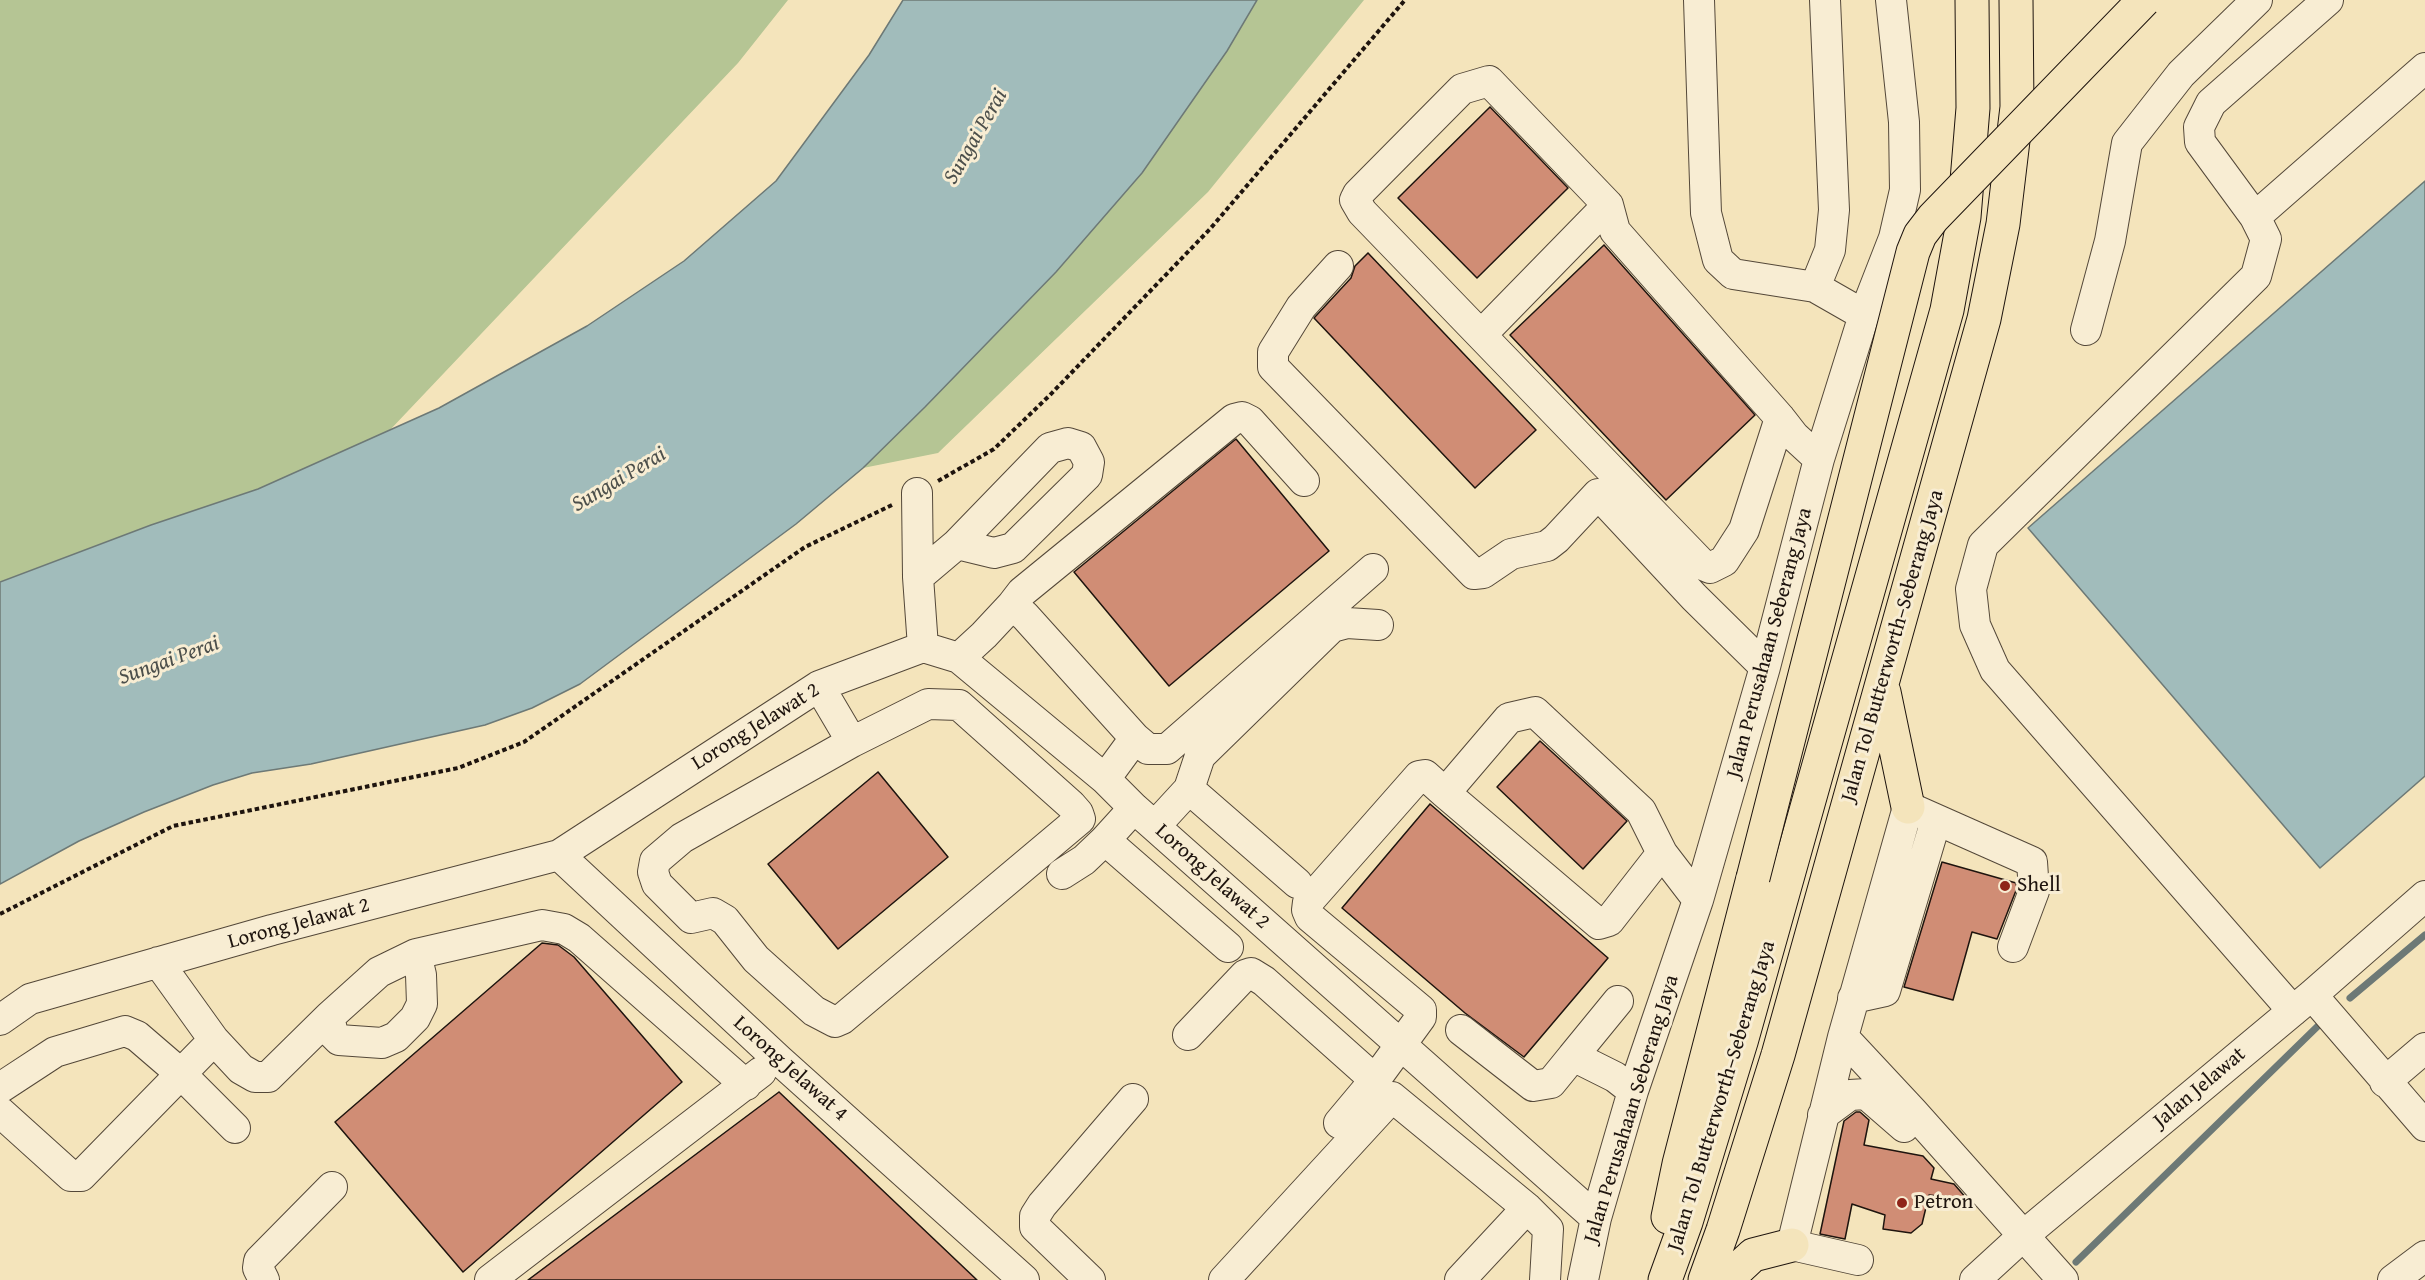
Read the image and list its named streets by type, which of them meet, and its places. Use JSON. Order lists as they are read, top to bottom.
{
  "streets": {
    "highway": ["Jalan Tol Butterworth–Seberang Jaya"],
    "street": [
      "Jalan Perusahaan Seberang Jaya",
      "Lorong Jelawat 2",
      "Lorong Jelawat 4",
      "Jalan Jelawat"
    ]
  },
  "crossings": [
    ["Jalan Perusahaan Seberang Jaya", "Lorong Jelawat 2"],
    ["Lorong Jelawat 2", "Lorong Jelawat 4"]
  ],
  "water": ["Sungai Perai"],
  "places": ["Shell", "Petron"]
}
